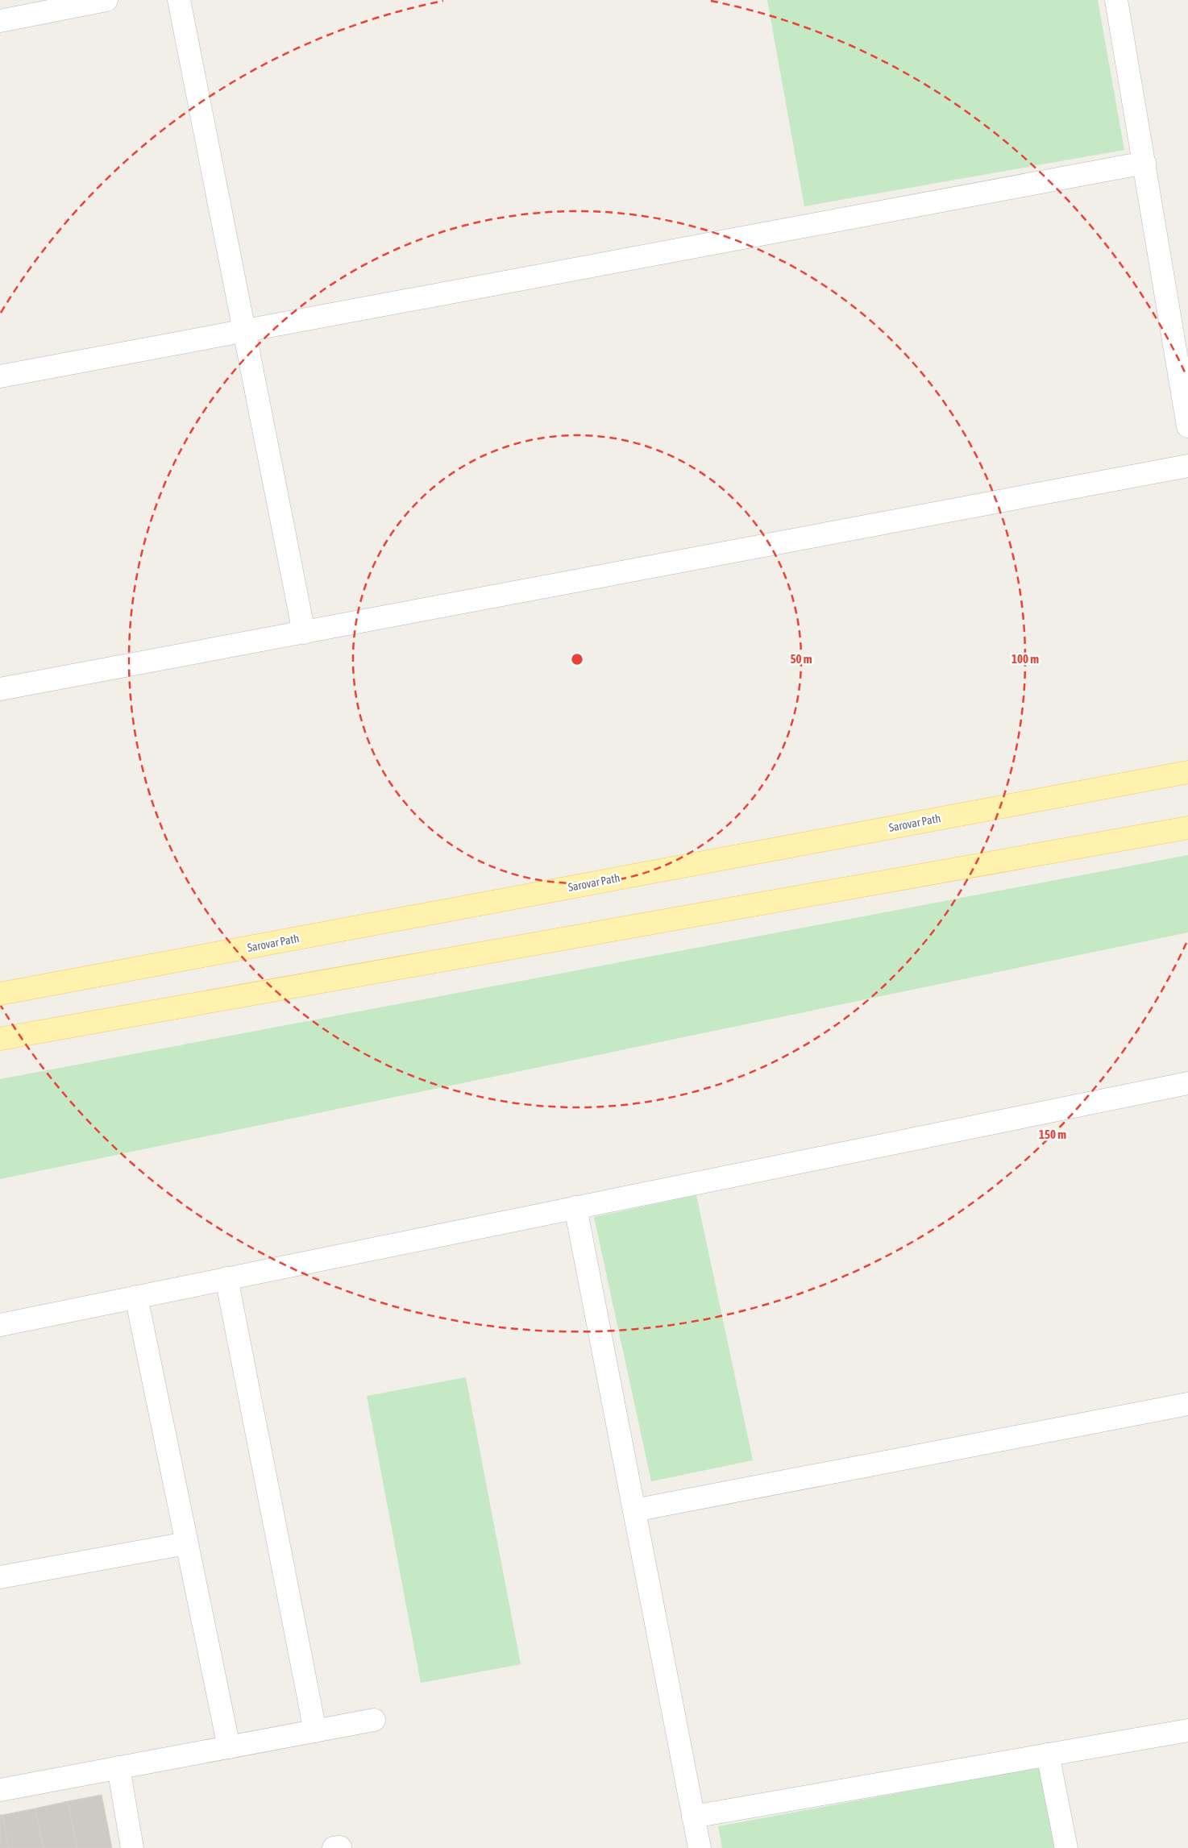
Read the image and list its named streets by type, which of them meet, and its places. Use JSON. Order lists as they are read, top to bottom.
{
  "streets": {
    "main road": ["Sarovar Path"]
  },
  "rings": ["50 m", "100 m", "150 m"]
}
